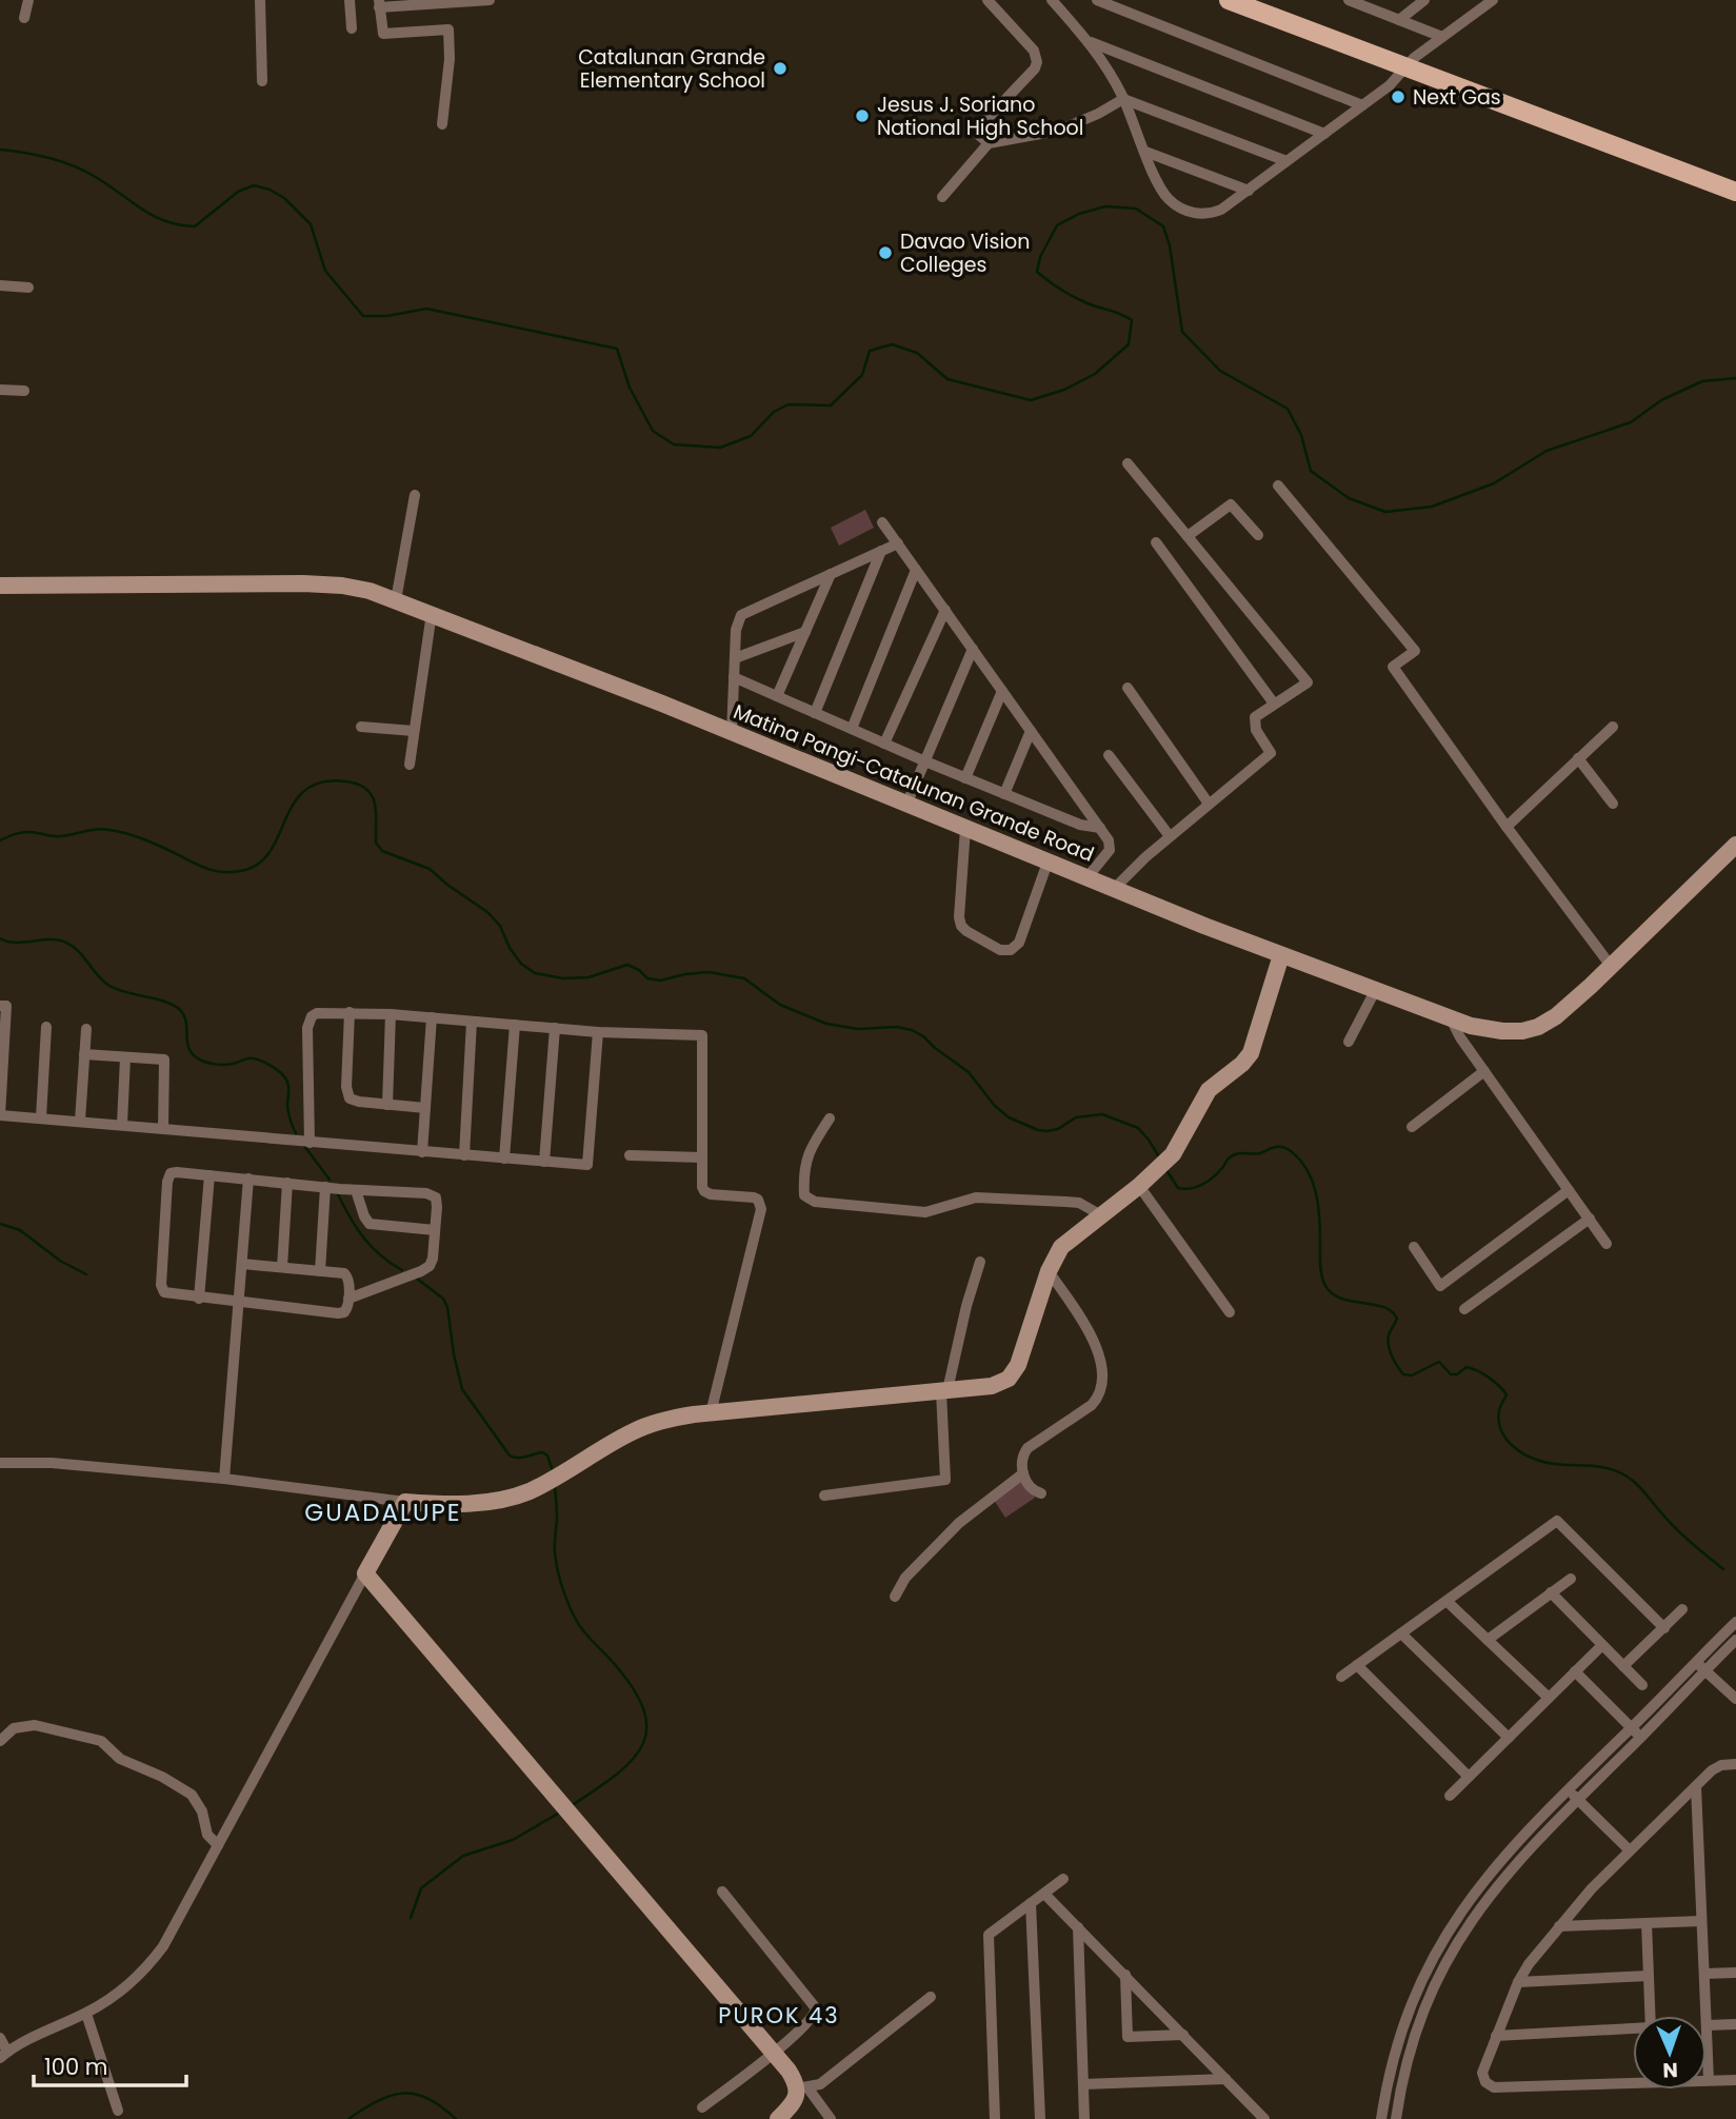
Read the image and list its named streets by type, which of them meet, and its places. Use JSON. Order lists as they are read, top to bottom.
{
  "streets": {
    "street": ["Matina Pangi-Catalunan Grande Road"]
  },
  "districts": ["GUADALUPE", "PUROK 43"],
  "places": [
    "Catalunan Grande Elementary School",
    "Next Gas",
    "Jesus J. Soriano National High School",
    "Davao Vision Colleges"
  ],
  "scale_bar": "100 m",
  "north": "bottom"
}
